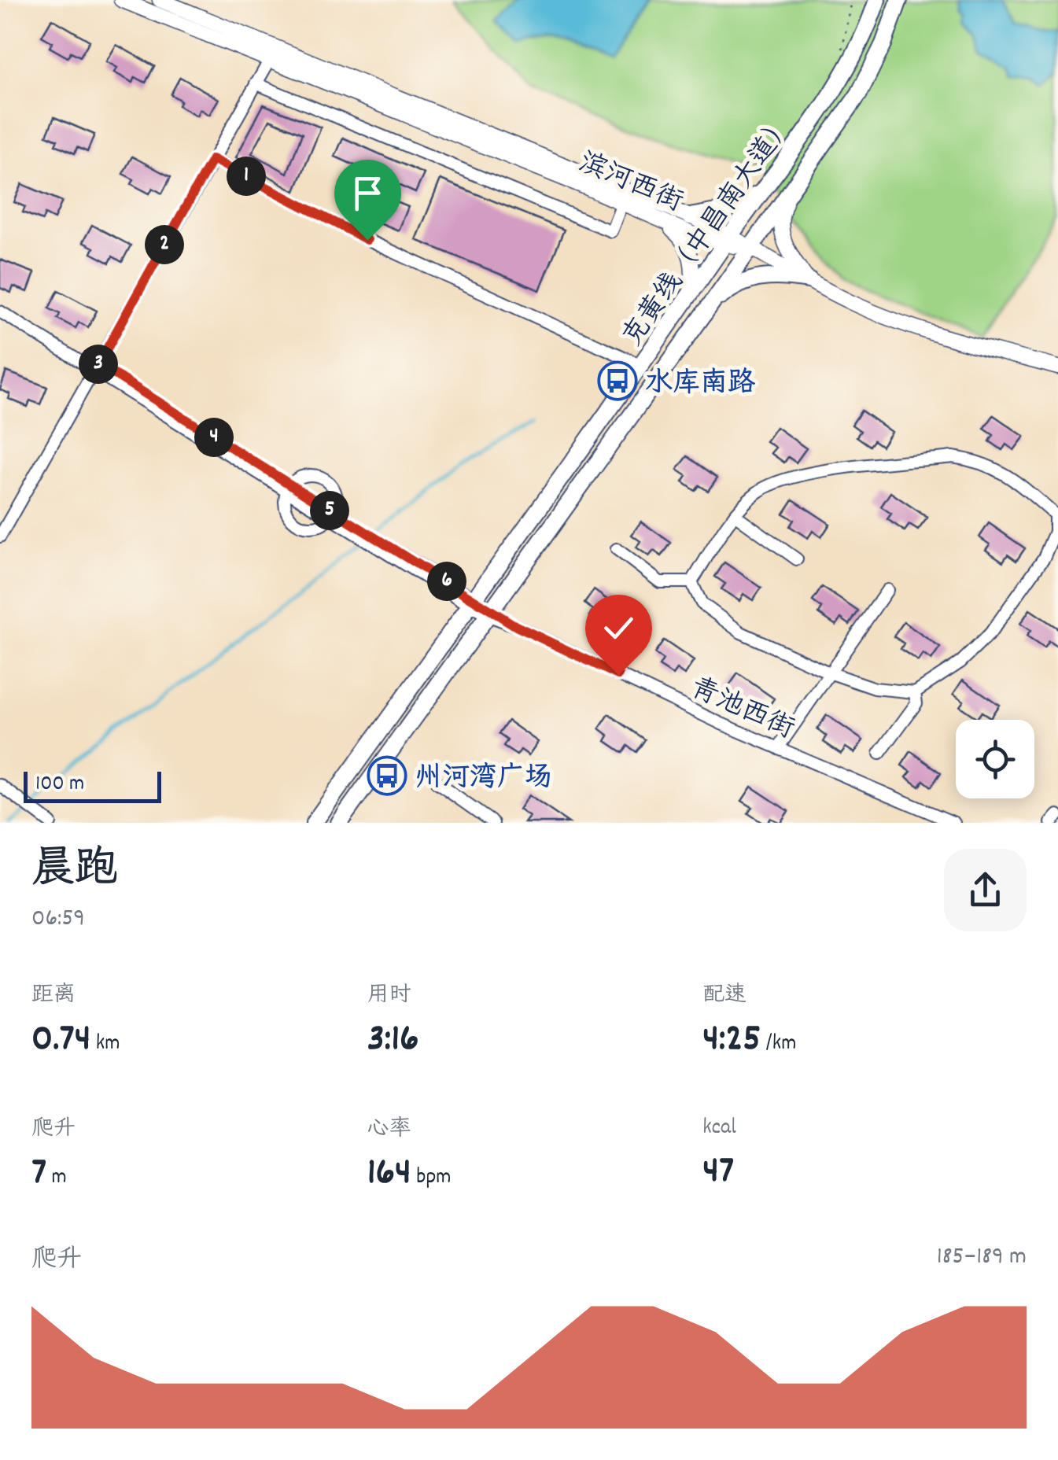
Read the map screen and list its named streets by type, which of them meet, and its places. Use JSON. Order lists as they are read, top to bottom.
{
  "streets": {
    "highway": ["克黄线（中昌南大道）"],
    "main road": ["滨河西街"],
    "street": ["青池西街"]
  },
  "crossings": [
    ["滨河西街", "克黄线（中昌南大道）"],
    ["克黄线（中昌南大道）", "青池西街"]
  ],
  "places": {
    "bus stop": ["水库南路", "州河湾广场"]
  },
  "scale_bar": "100 m",
  "page": {
    "pins": [
      "1",
      "2",
      "3",
      "4",
      "5",
      "6"
    ],
    "scale": "100 m",
    "heading": ["晨跑", "06:59"],
    "stats": [
      ["距离", "0.74 km"],
      ["用时", "3:16"],
      ["配速", "4:25 /km"],
      ["爬升", "7 m"],
      ["心率", "164 bpm"],
      ["kcal", "47"]
    ],
    "chart": ["爬升", "185–189 m"]
  }
}
